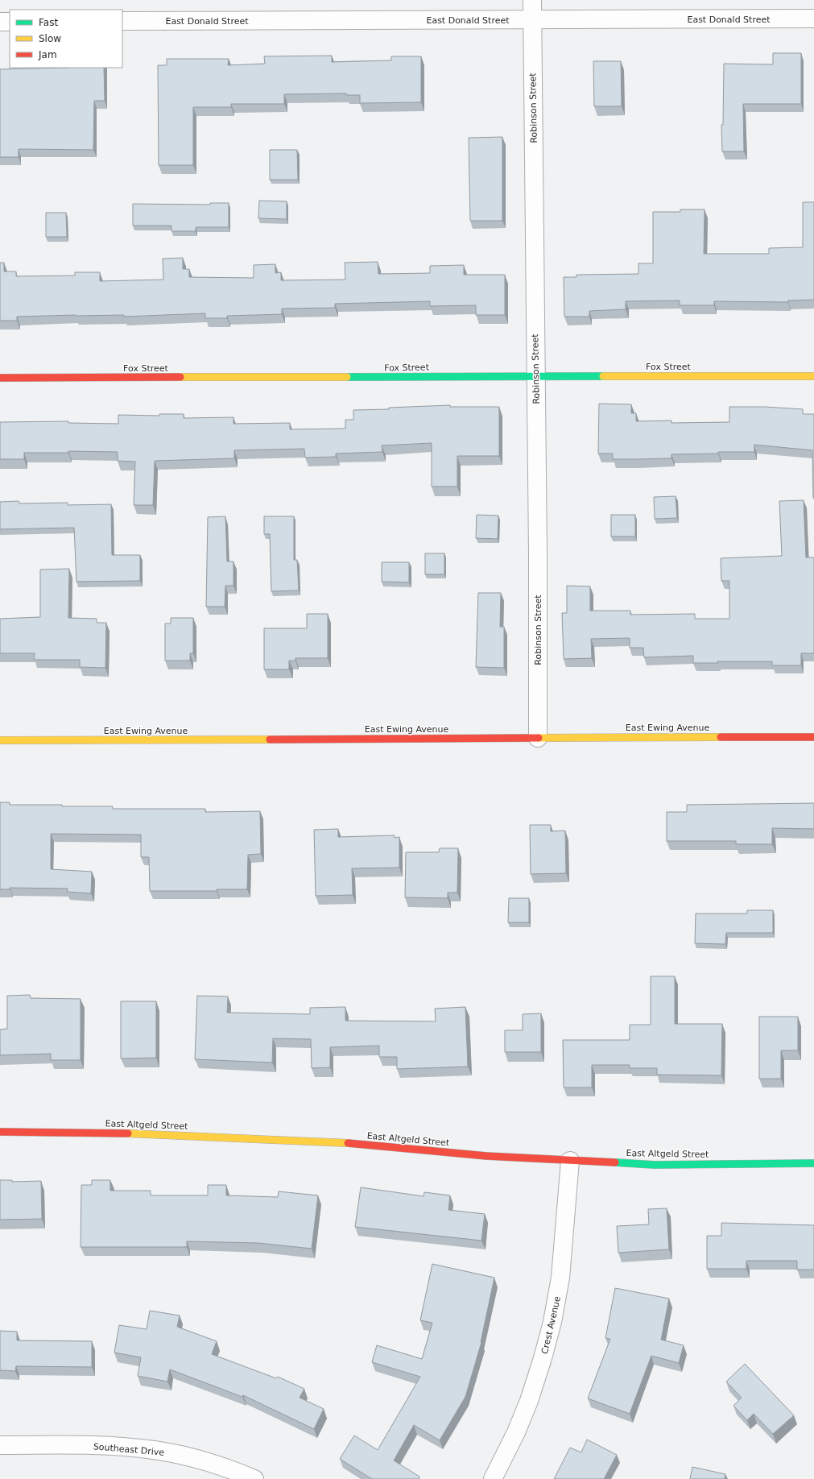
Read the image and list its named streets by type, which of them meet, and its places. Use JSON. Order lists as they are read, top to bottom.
{
  "streets": {
    "street": [
      "East Donald Street",
      "Robinson Street",
      "Fox Street",
      "East Ewing Avenue",
      "East Altgeld Street",
      "Crest Avenue",
      "Southeast Drive"
    ]
  },
  "crossings": [
    ["East Donald Street", "Robinson Street"],
    ["Robinson Street", "Fox Street"],
    ["Robinson Street", "East Ewing Avenue"],
    ["East Altgeld Street", "Crest Avenue"]
  ],
  "legend": ["Fast", "Slow", "Jam"]
}
